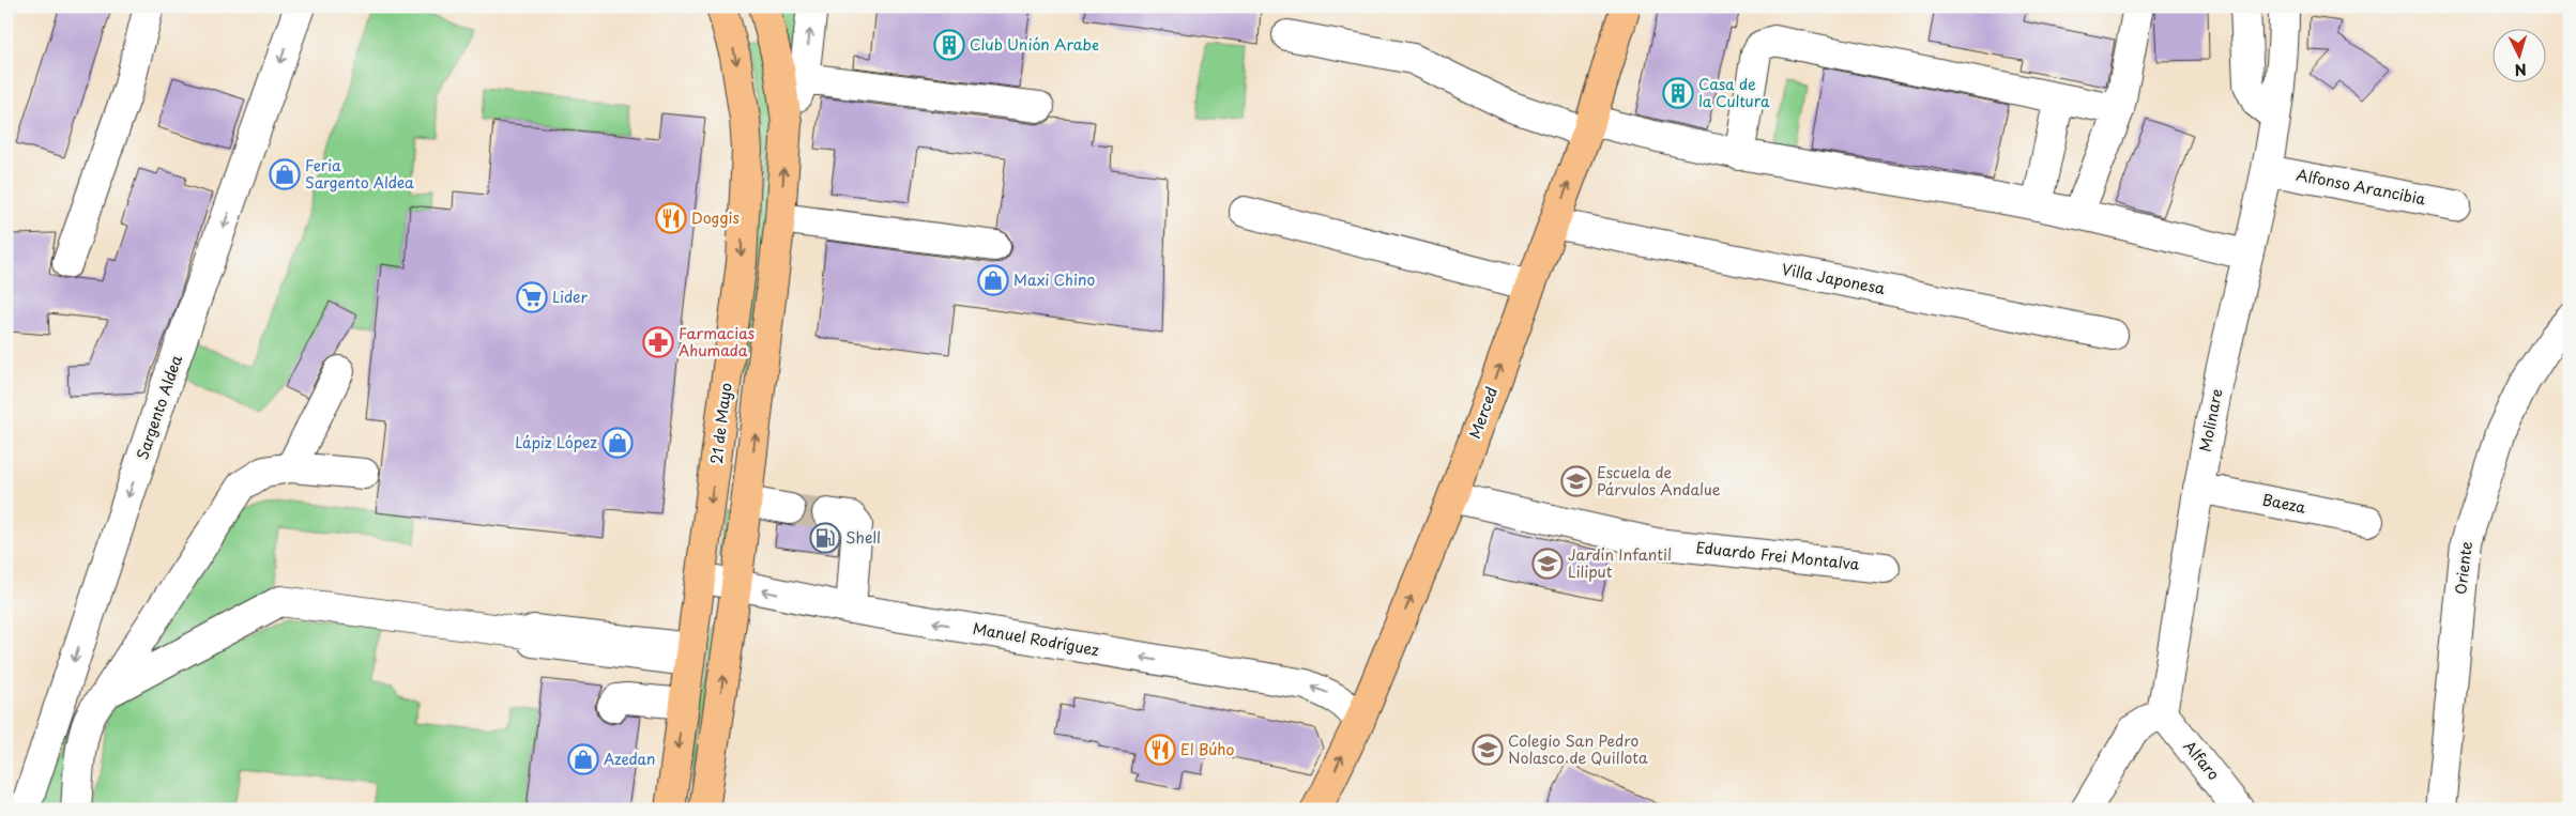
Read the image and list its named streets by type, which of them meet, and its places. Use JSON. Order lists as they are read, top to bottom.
{
  "streets": {
    "main road": ["Merced", "21 de Mayo"],
    "street": [
      "Alfonso Arancibia",
      "Villa Japonesa",
      "Sargento Aldea",
      "Molinare",
      "Baeza",
      "Eduardo Frei Montalva",
      "Oriente",
      "Manuel Rodríguez",
      "Alfaro"
    ]
  },
  "crossings": [
    ["Alfonso Arancibia", "Molinare"],
    ["Villa Japonesa", "Merced"],
    ["Merced", "Eduardo Frei Montalva"],
    ["Merced", "Manuel Rodríguez"],
    ["Molinare", "Baeza"],
    ["Molinare", "Alfaro"],
    ["21 de Mayo", "Manuel Rodríguez"]
  ],
  "one_way": ["Merced", "Manuel Rodríguez"],
  "places": {
    "building": ["Club Unión Arabe", "Casa de la Cultura"],
    "shop": [
      "Feria Sargento Aldea",
      "Maxi Chino",
      "Lápiz López",
      "Azedan"
    ],
    "restaurant": ["Doggis", "El Búho"],
    "supermarket": ["Lider"],
    "pharmacy": ["Farmacias Ahumada"],
    "school or university": ["Escuela de Párvulos Andalue", "Jardín Infantil Liliput", "Colegio San Pedro Nolasco de Quillota"],
    "fuel station": ["Shell"]
  },
  "north": "bottom"
}
